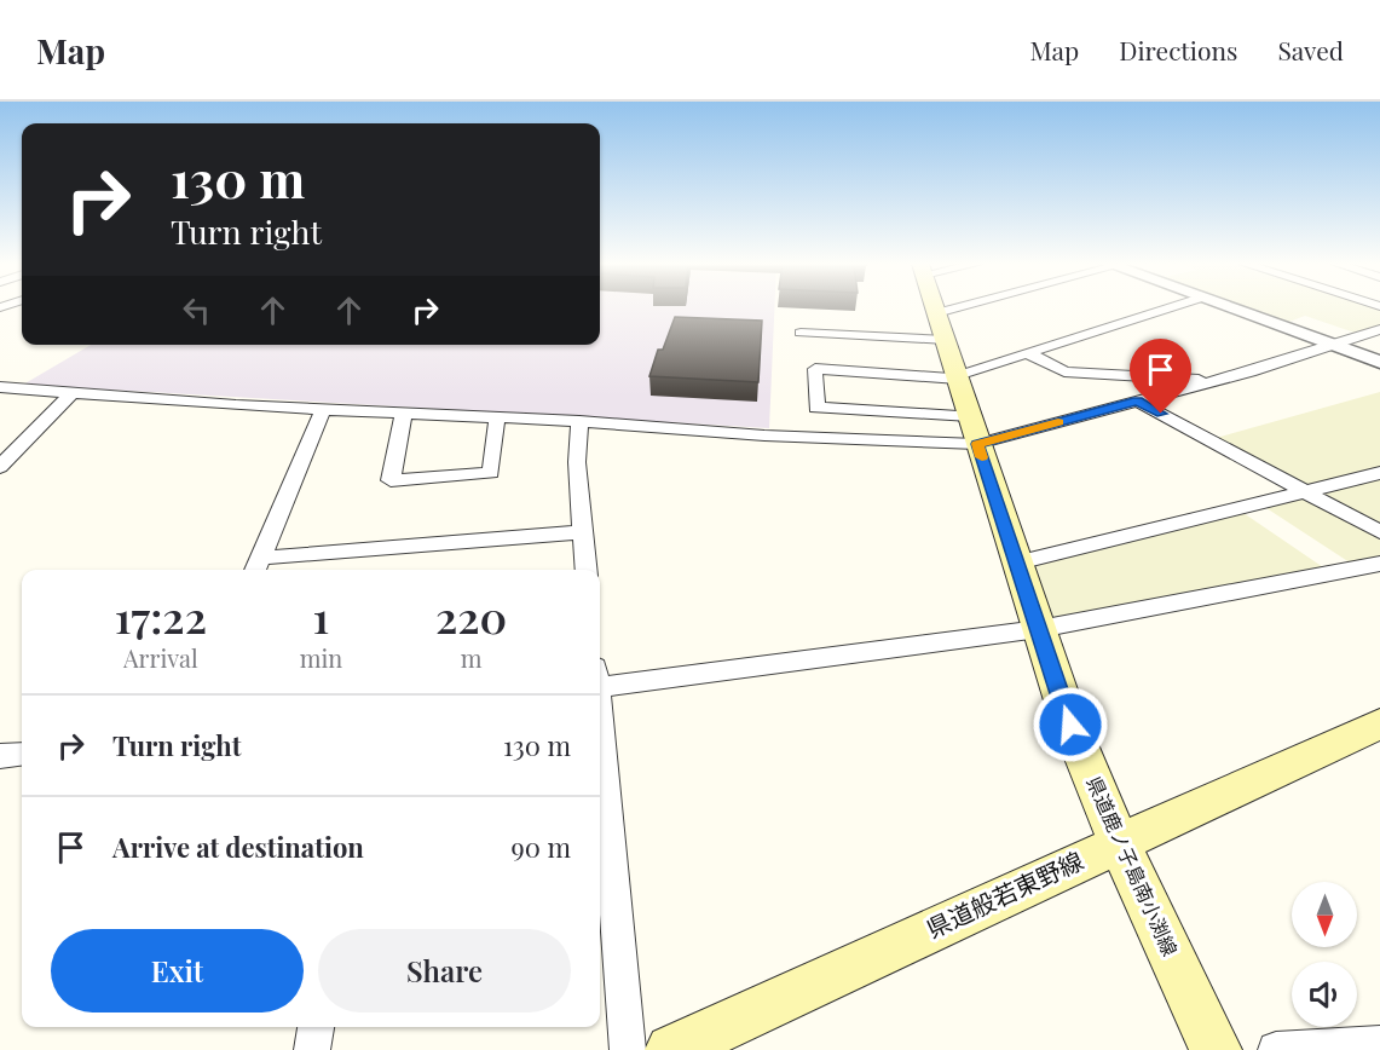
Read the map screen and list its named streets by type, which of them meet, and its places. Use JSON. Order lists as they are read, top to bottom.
{
  "streets": {
    "main road": ["県道鹿ノ子島南小渕線", "県道般若東野線"]
  },
  "crossings": [
    ["県道鹿ノ子島南小渕線", "県道般若東野線"]
  ],
  "north": "bottom",
  "page": {
    "header": "Map",
    "nav": ["Map", "Directions", "Saved"],
    "turn": ["130 m", "Turn right"],
    "eta": [
      "17:22",
      "Arrival",
      "1",
      "min",
      "220",
      "m"
    ],
    "list": [
      {
        "name": "Turn right",
        "value": "130 m"
      },
      {
        "name": "Arrive at destination",
        "value": "90 m"
      }
    ],
    "buttons": ["Exit", "Share"]
  }
}
